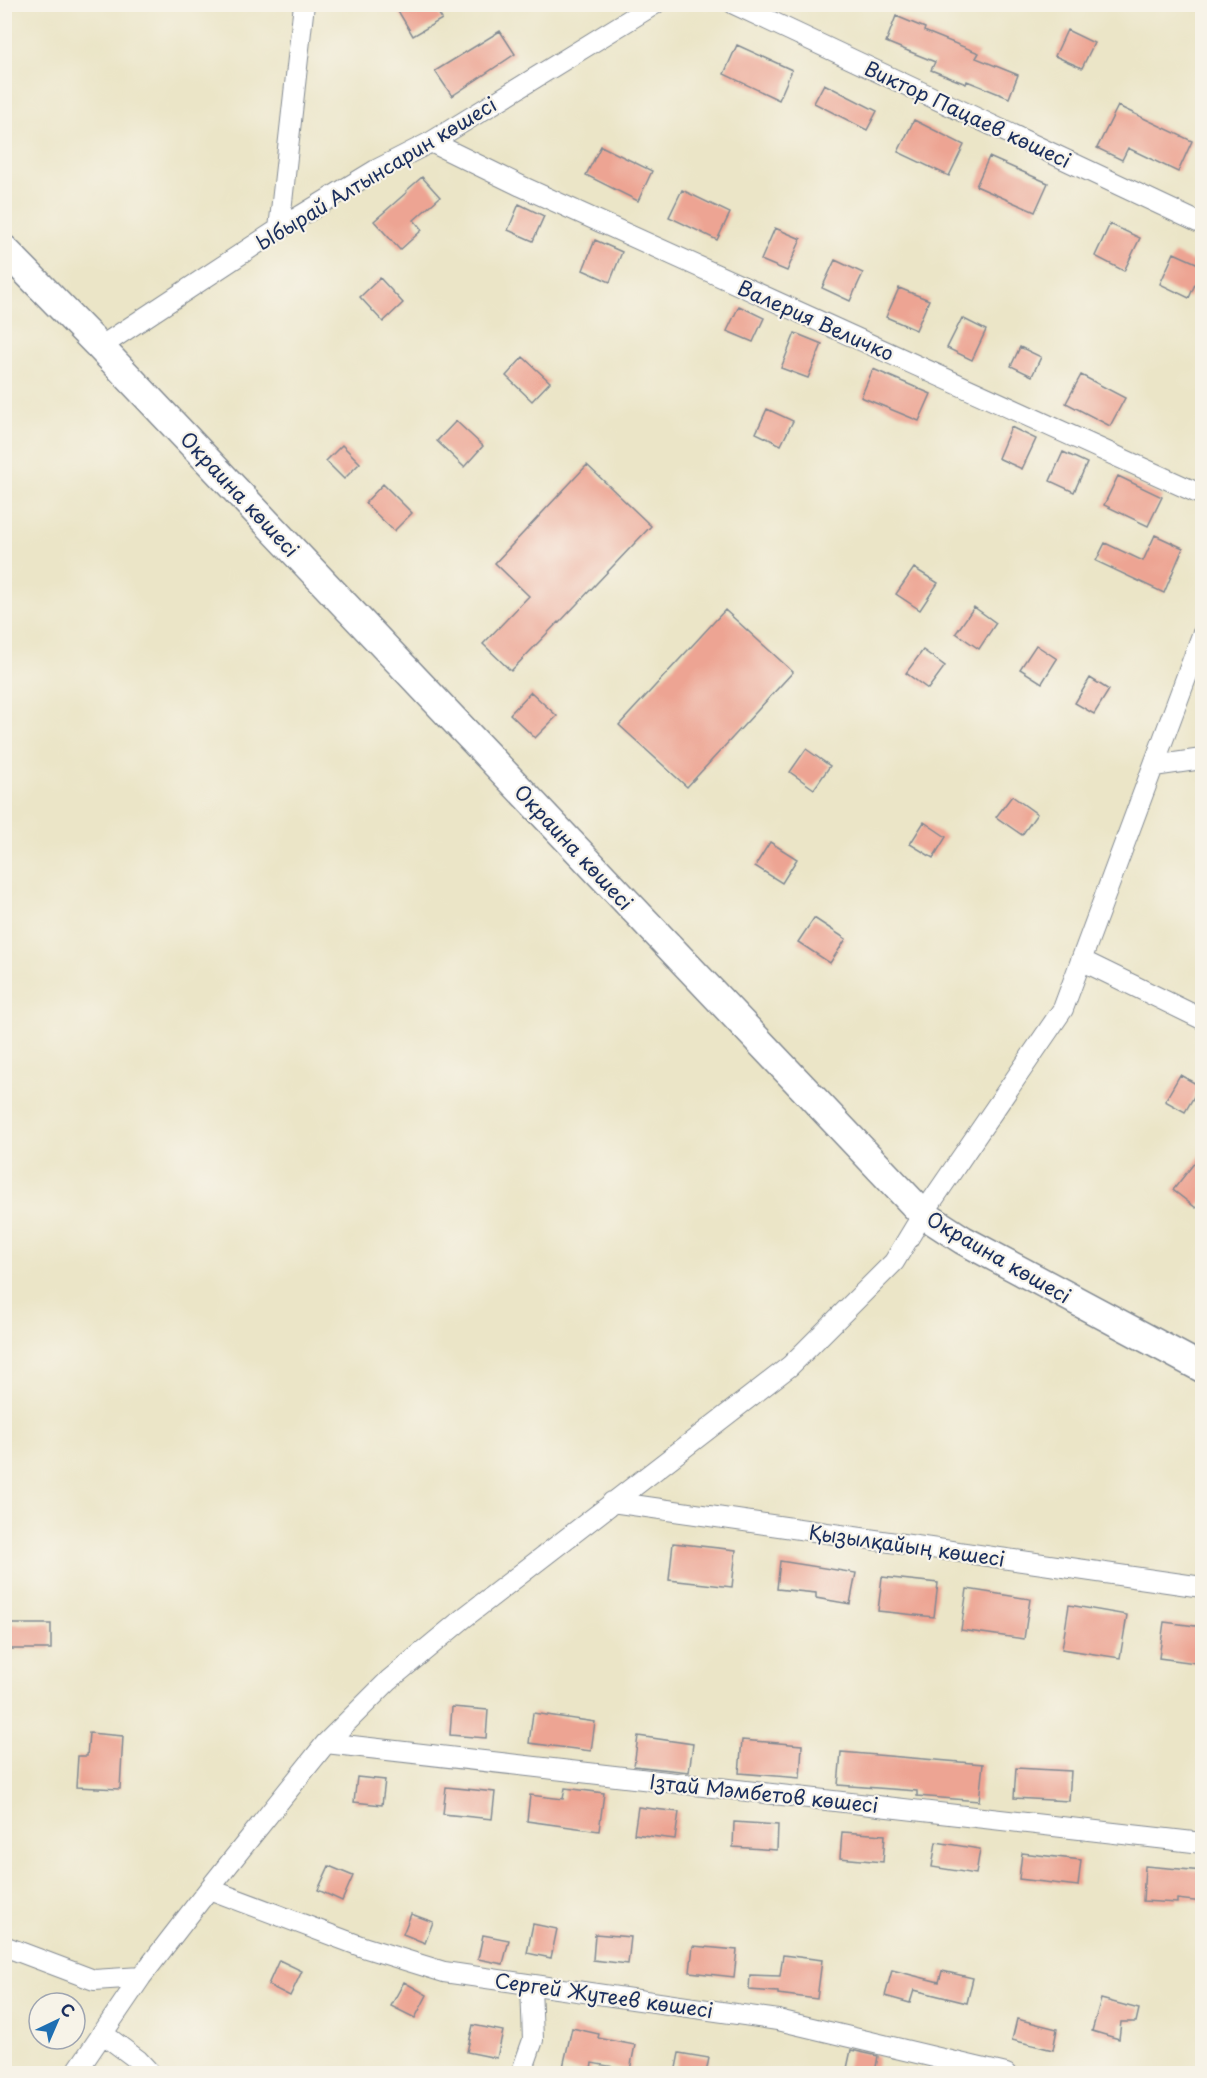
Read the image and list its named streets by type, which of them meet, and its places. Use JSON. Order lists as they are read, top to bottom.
{
  "streets": {
    "street": [
      "Виктор Пацаев көшесі",
      "Ыбырай Алтынсарин көшесі",
      "Валерия Величко",
      "Окраина көшесі",
      "Қызылқайың көшесі",
      "Ізтай Мәмбетов көшесі",
      "Сергей Жутеев көшесі"
    ]
  },
  "crossings": [
    ["Ыбырай Алтынсарин көшесі", "Валерия Величко"],
    ["Ыбырай Алтынсарин көшесі", "Окраина көшесі"]
  ],
  "north": "top right"
}
